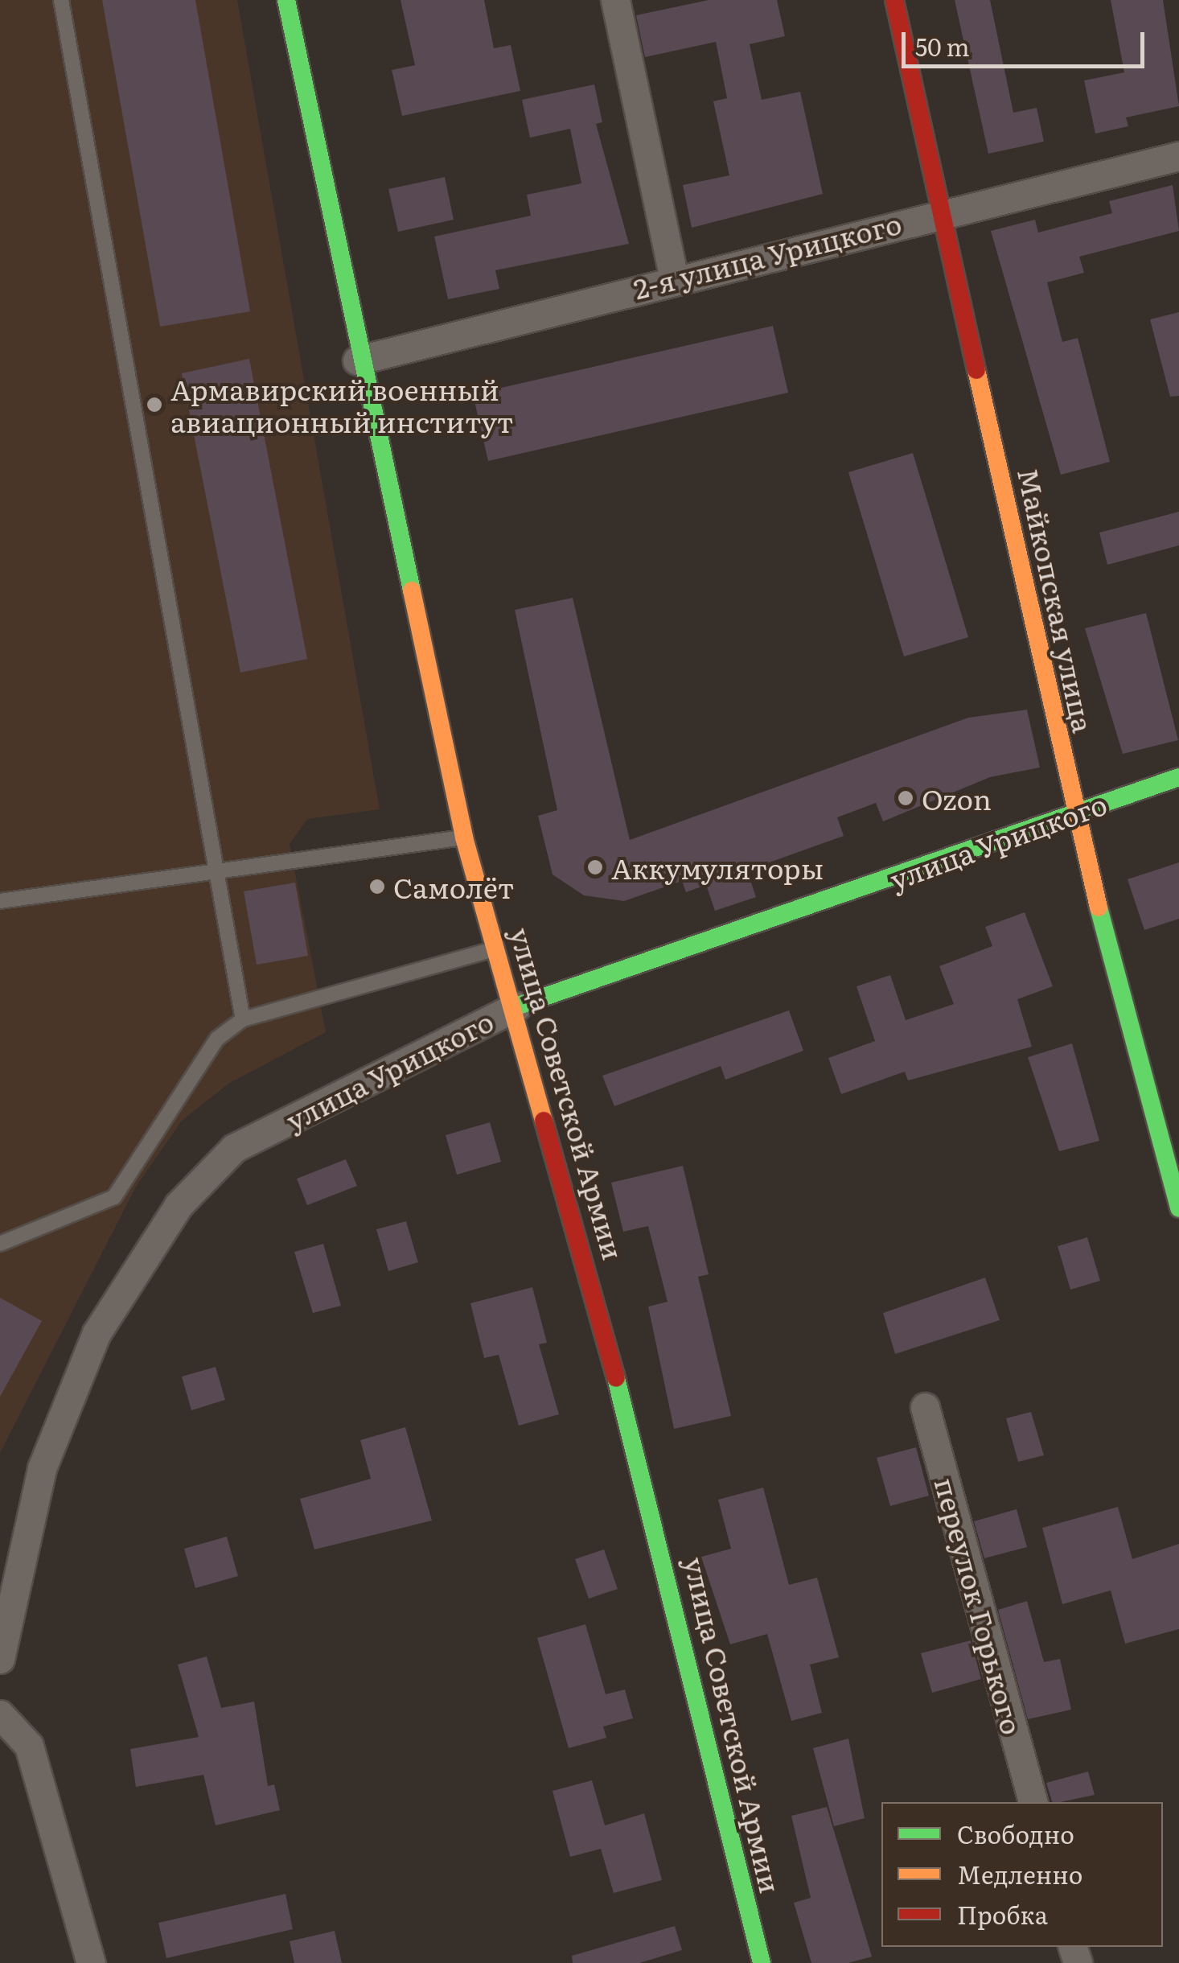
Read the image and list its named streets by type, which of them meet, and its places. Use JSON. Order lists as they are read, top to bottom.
{
  "streets": {
    "main road": ["Майкопская улица", "улица Урицкого", "улица Советской Армии"],
    "street": ["2-я улица Урицкого", "переулок Горького"]
  },
  "crossings": [
    ["2-я улица Урицкого", "Майкопская улица"],
    ["2-я улица Урицкого", "улица Советской Армии"],
    ["Майкопская улица", "улица Урицкого"],
    ["улица Урицкого", "улица Советской Армии"]
  ],
  "places": [
    "Армавирский военный авиационный институт",
    "Ozon",
    "Аккумуляторы",
    "Самолёт"
  ],
  "legend": ["Свободно", "Медленно", "Пробка"],
  "scale_bar": "50 m"
}
